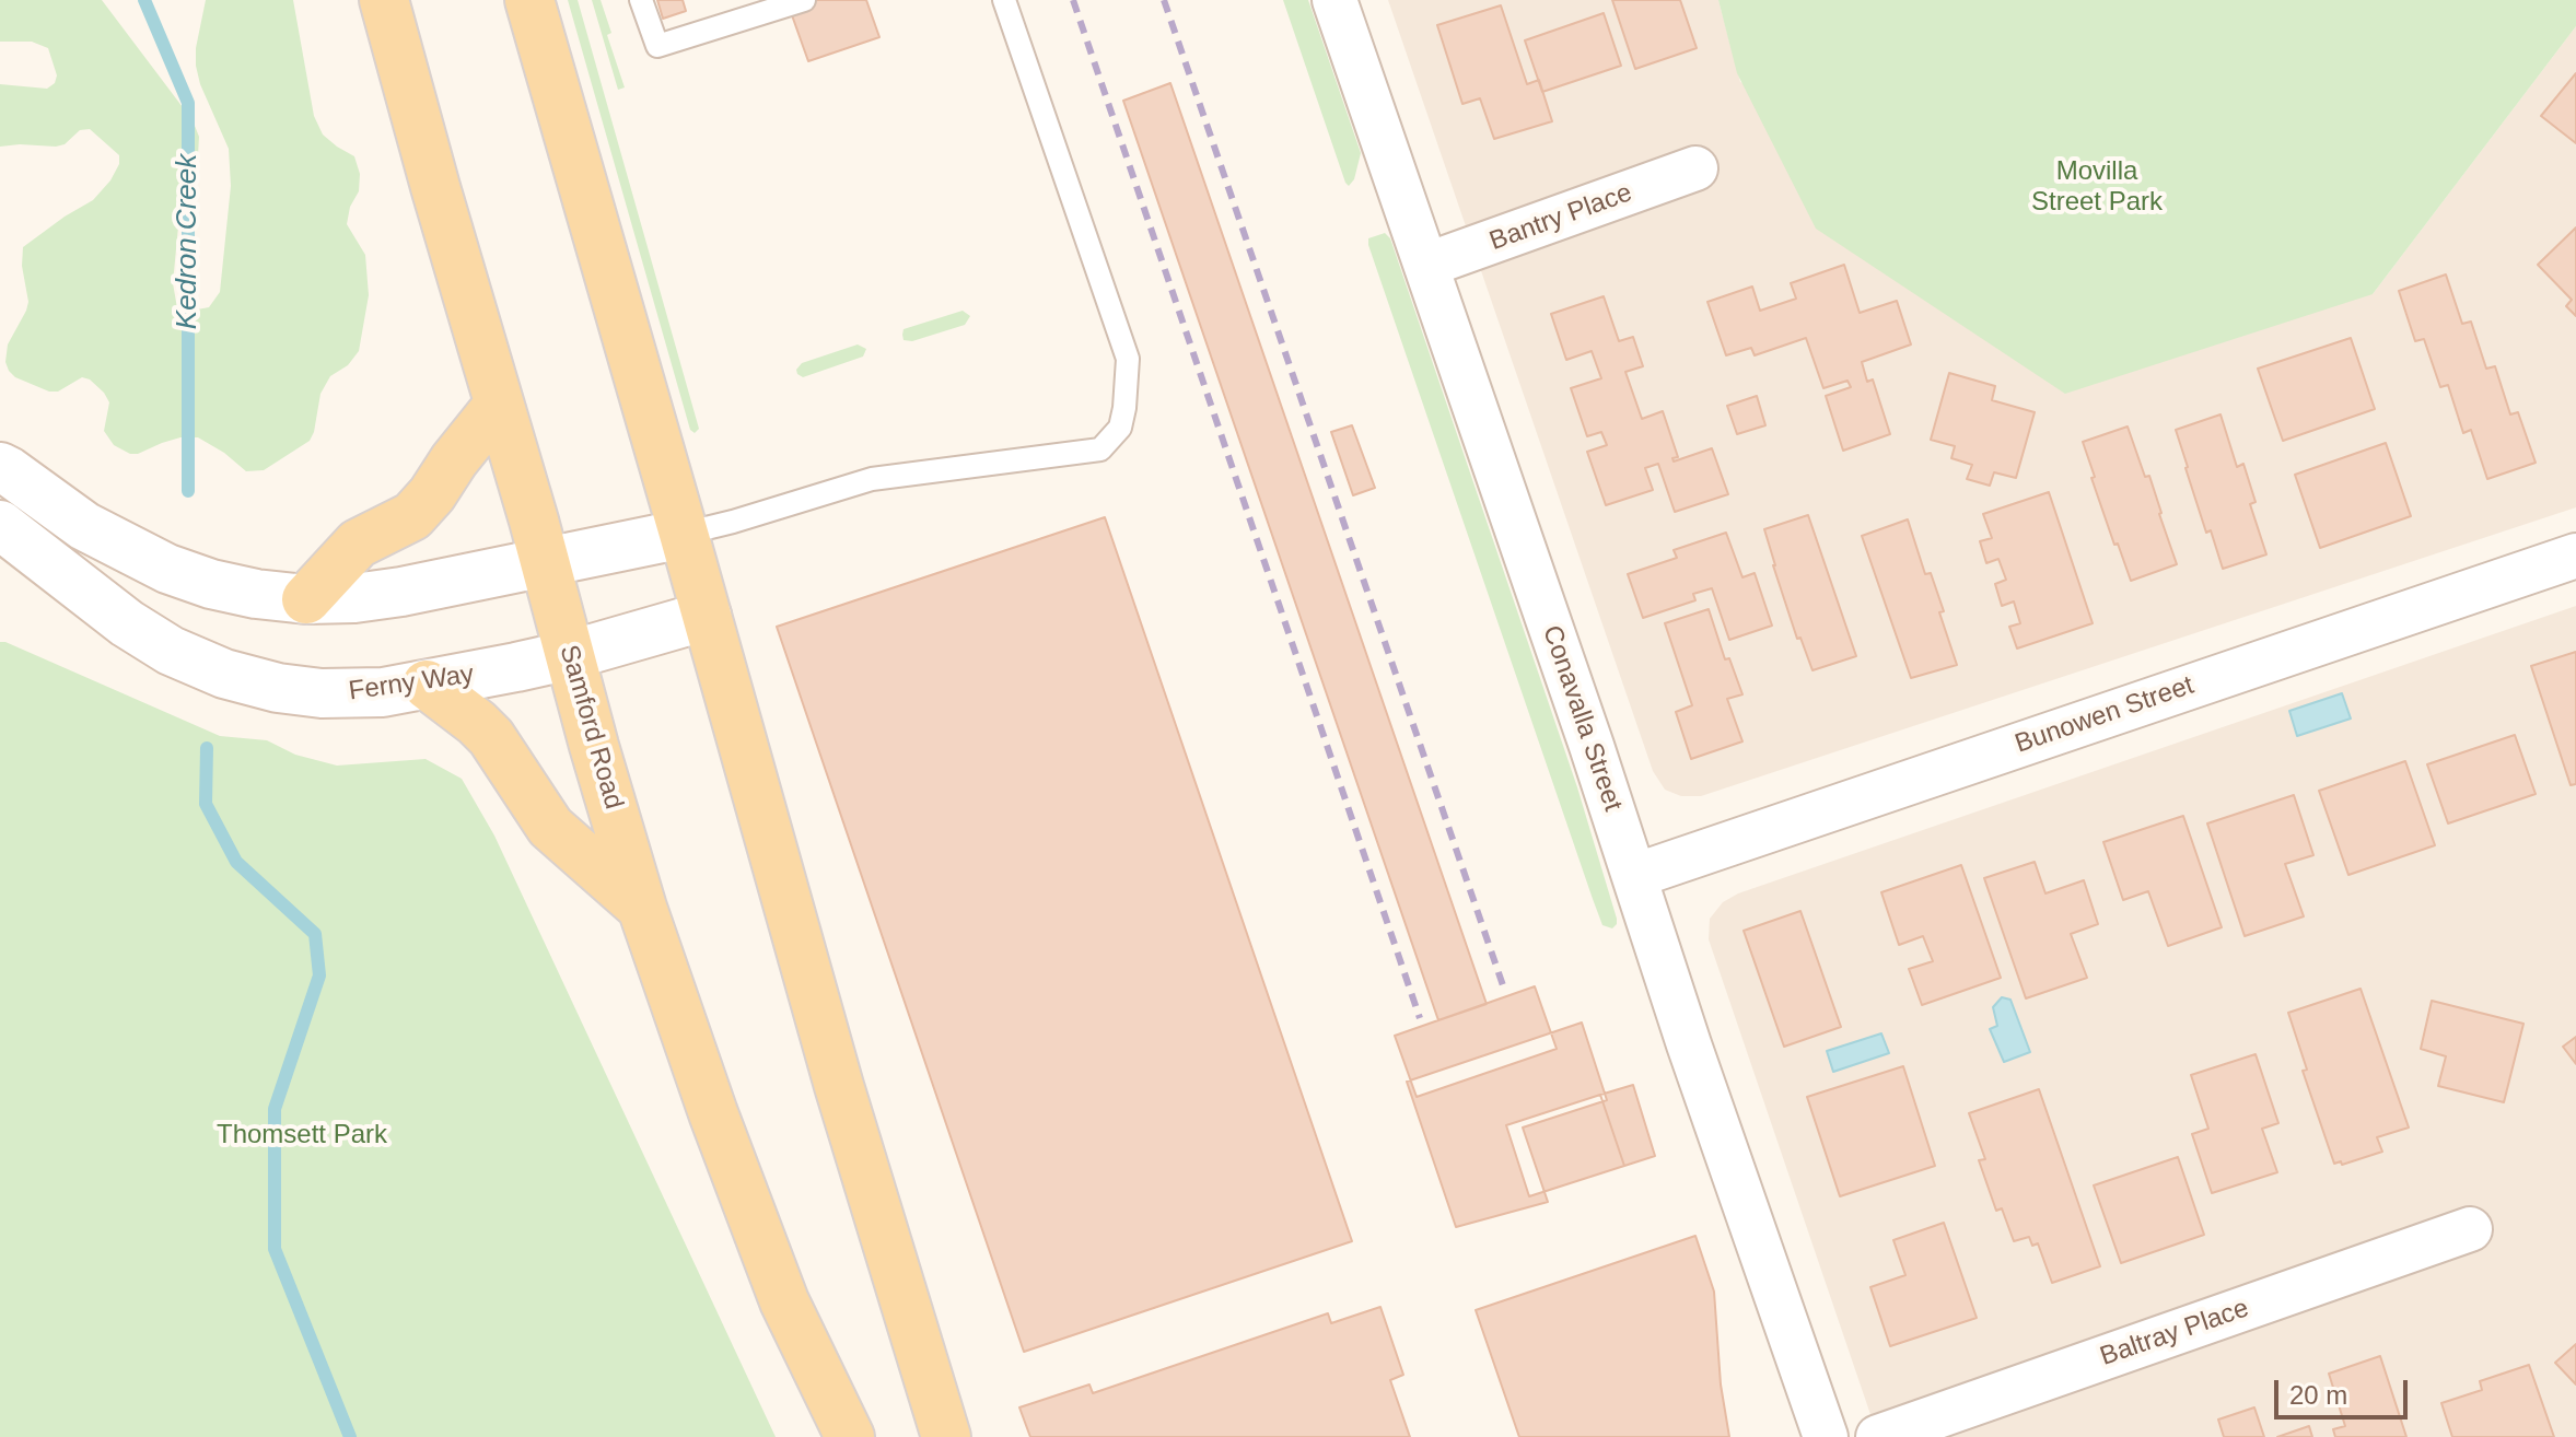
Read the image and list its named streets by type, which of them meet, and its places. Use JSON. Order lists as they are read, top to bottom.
{
  "streets": {
    "main road": ["Samford Road"],
    "street": [
      "Bantry Place",
      "Ferny Way",
      "Bunowen Street",
      "Conavalla Street",
      "Baltray Place"
    ]
  },
  "crossings": [
    ["Bantry Place", "Conavalla Street"],
    ["Ferny Way", "Samford Road"],
    ["Bunowen Street", "Conavalla Street"]
  ],
  "water": ["Kedron Creek"],
  "parks": ["Movilla Street Park", "Thomsett Park"],
  "scale_bar": "20 m"
}
